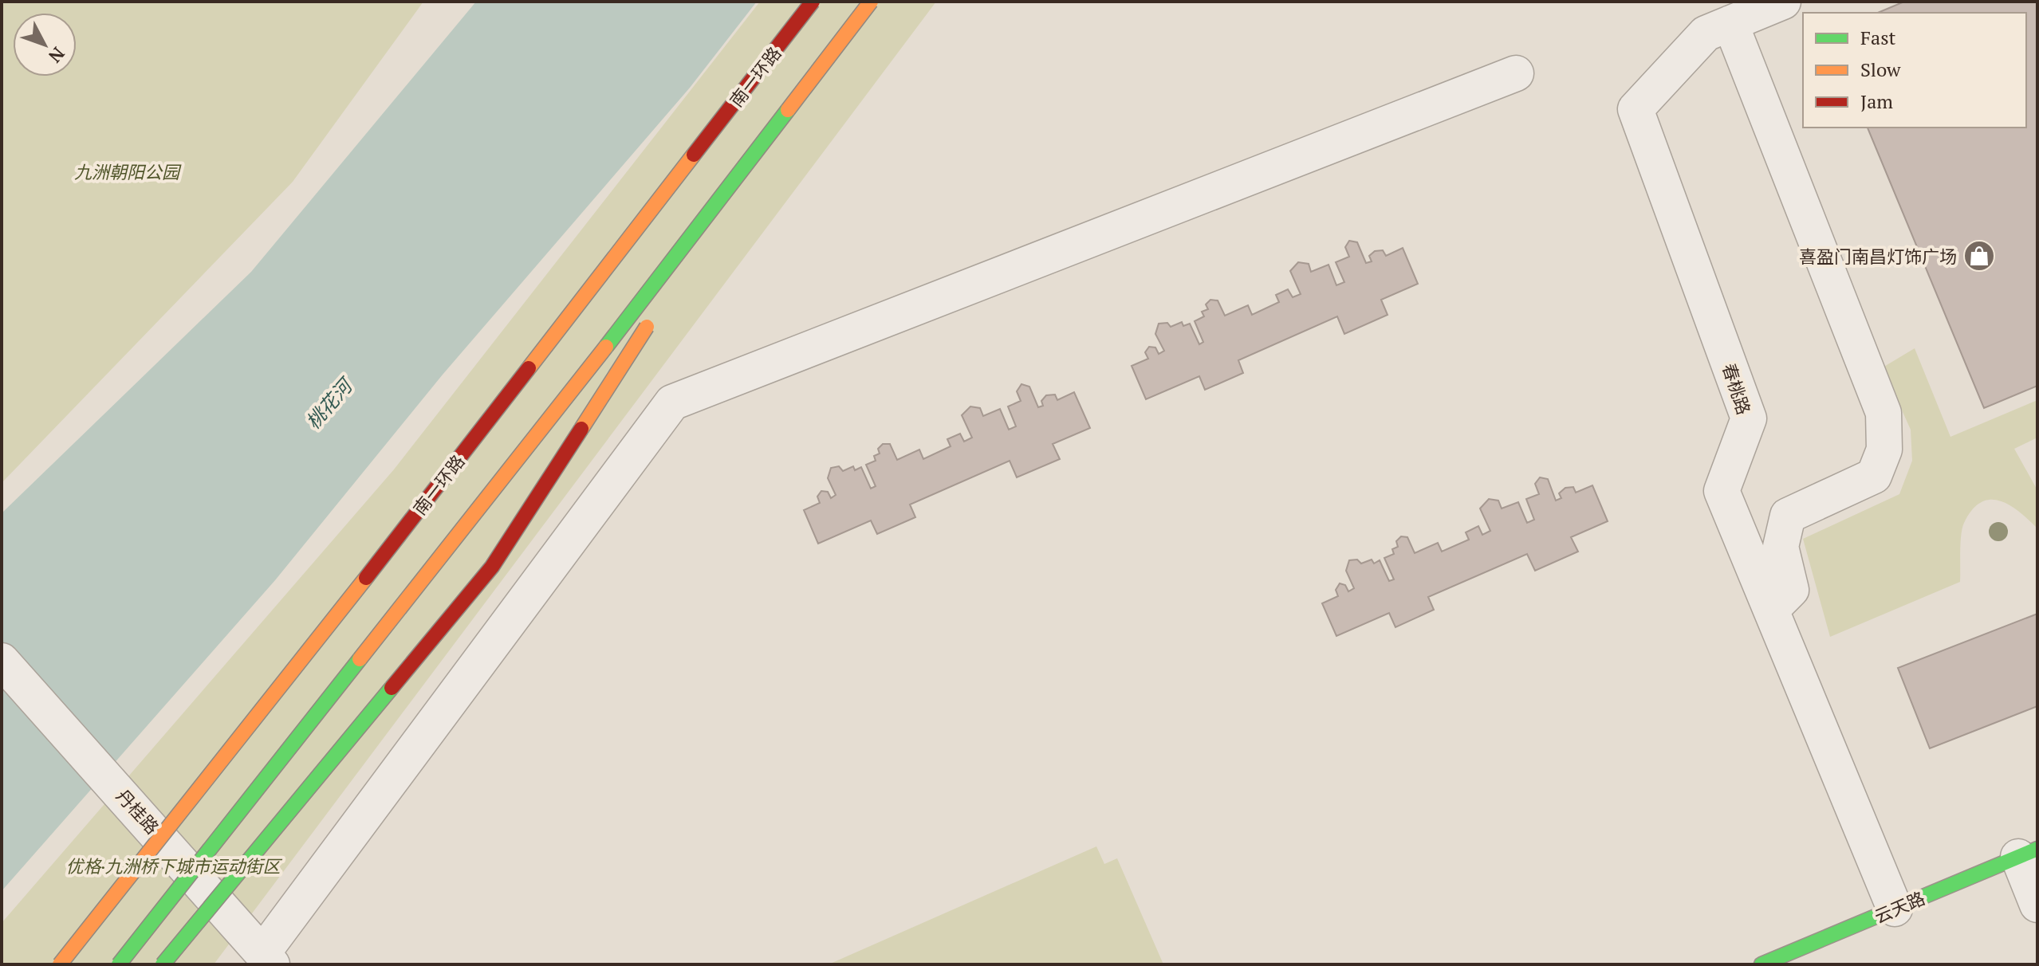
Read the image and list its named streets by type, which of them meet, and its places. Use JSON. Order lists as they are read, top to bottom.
{
  "streets": {
    "main road": ["南一环路", "云天路"],
    "street": ["春桃路", "丹桂路"]
  },
  "crossings": [
    ["春桃路", "云天路"]
  ],
  "water": ["桃花河"],
  "parks": ["九洲朝阳公园", "优格·九洲桥下城市运动街区"],
  "places": {
    "shop": ["喜盈门南昌灯饰广场"]
  },
  "legend": ["Fast", "Slow", "Jam"],
  "north": "bottom right"
}
